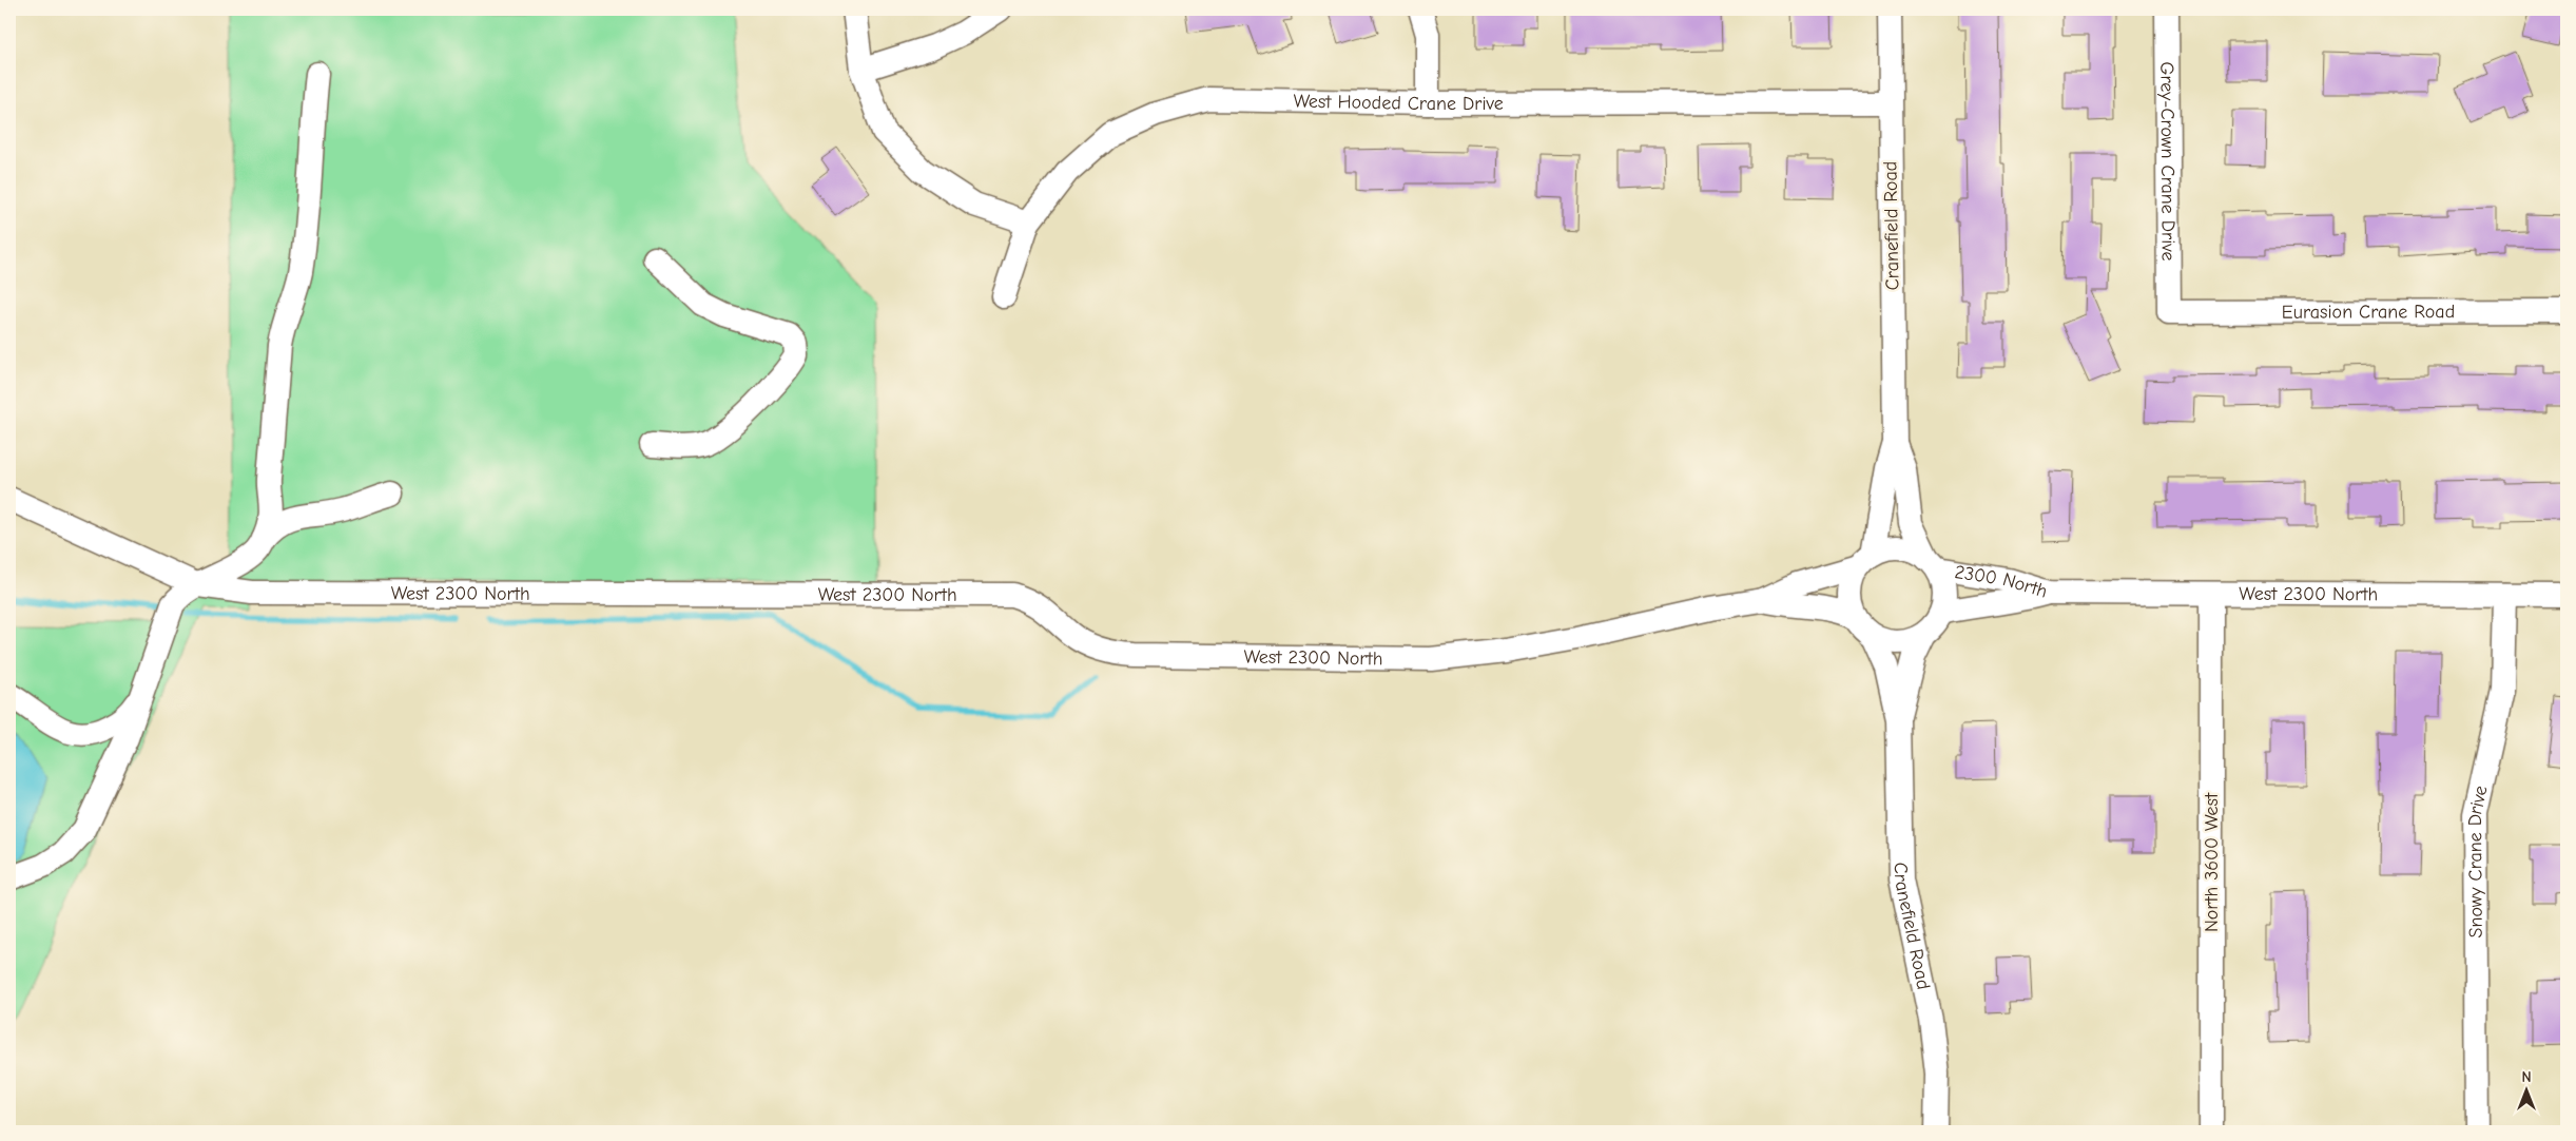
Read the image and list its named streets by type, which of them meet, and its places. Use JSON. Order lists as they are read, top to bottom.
{
  "streets": {
    "street": [
      "West Hooded Crane Drive",
      "Grey-Crown Crane Drive",
      "Cranefield Road",
      "Eurasion Crane Road",
      "2300 North",
      "West 2300 North",
      "North 3600 West",
      "Snowy Crane Drive"
    ]
  },
  "crossings": [
    ["West Hooded Crane Drive", "Cranefield Road"],
    ["Grey-Crown Crane Drive", "Eurasion Crane Road"],
    ["Cranefield Road", "2300 North"],
    ["2300 North", "West 2300 North"],
    ["West 2300 North", "North 3600 West"],
    ["West 2300 North", "Snowy Crane Drive"]
  ],
  "north": "top"
}
